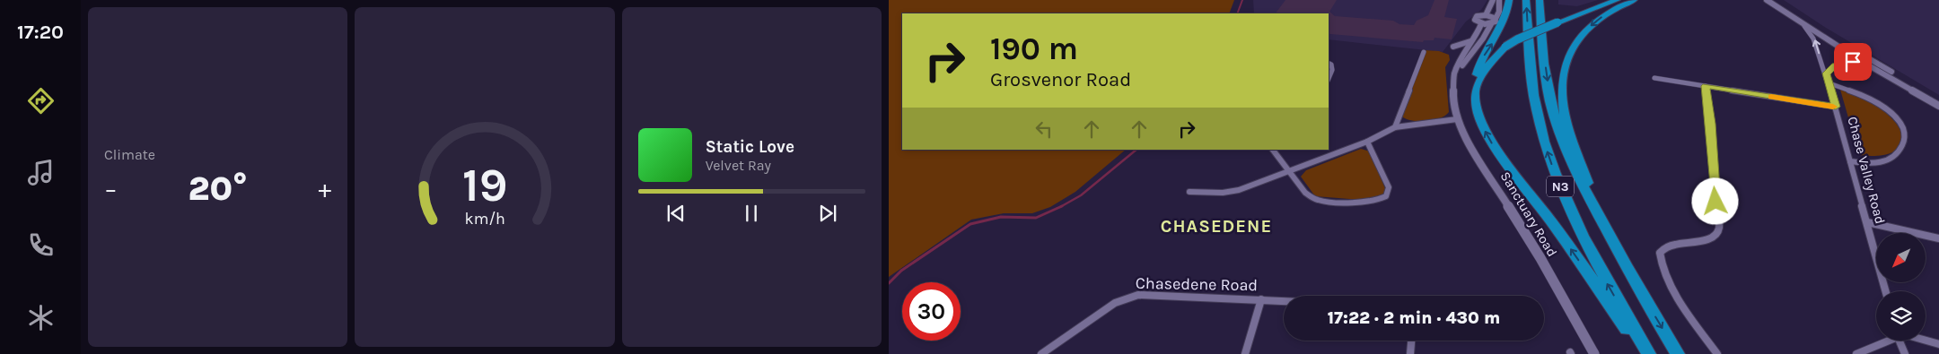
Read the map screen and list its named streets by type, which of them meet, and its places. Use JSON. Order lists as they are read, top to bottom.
{
  "streets": {
    "highway": ["N3"],
    "street": ["Chase Valley Road", "Sanctuary Road", "Chasedene Road"]
  },
  "districts": ["CHASEDENE"],
  "north": "bottom left",
  "page": {
    "tabs": "17:20",
    "tile": "Climate",
    "turn": ["190 m", "Grosvenor Road"],
    "song": ["Static Love", "Velvet Ray"],
    "heat": ["−", "20°", "+"],
    "limit": "30",
    "trip": "17:22 · 2 min · 430 m",
    "gauge": ["19", "km/h"]
  }
}
